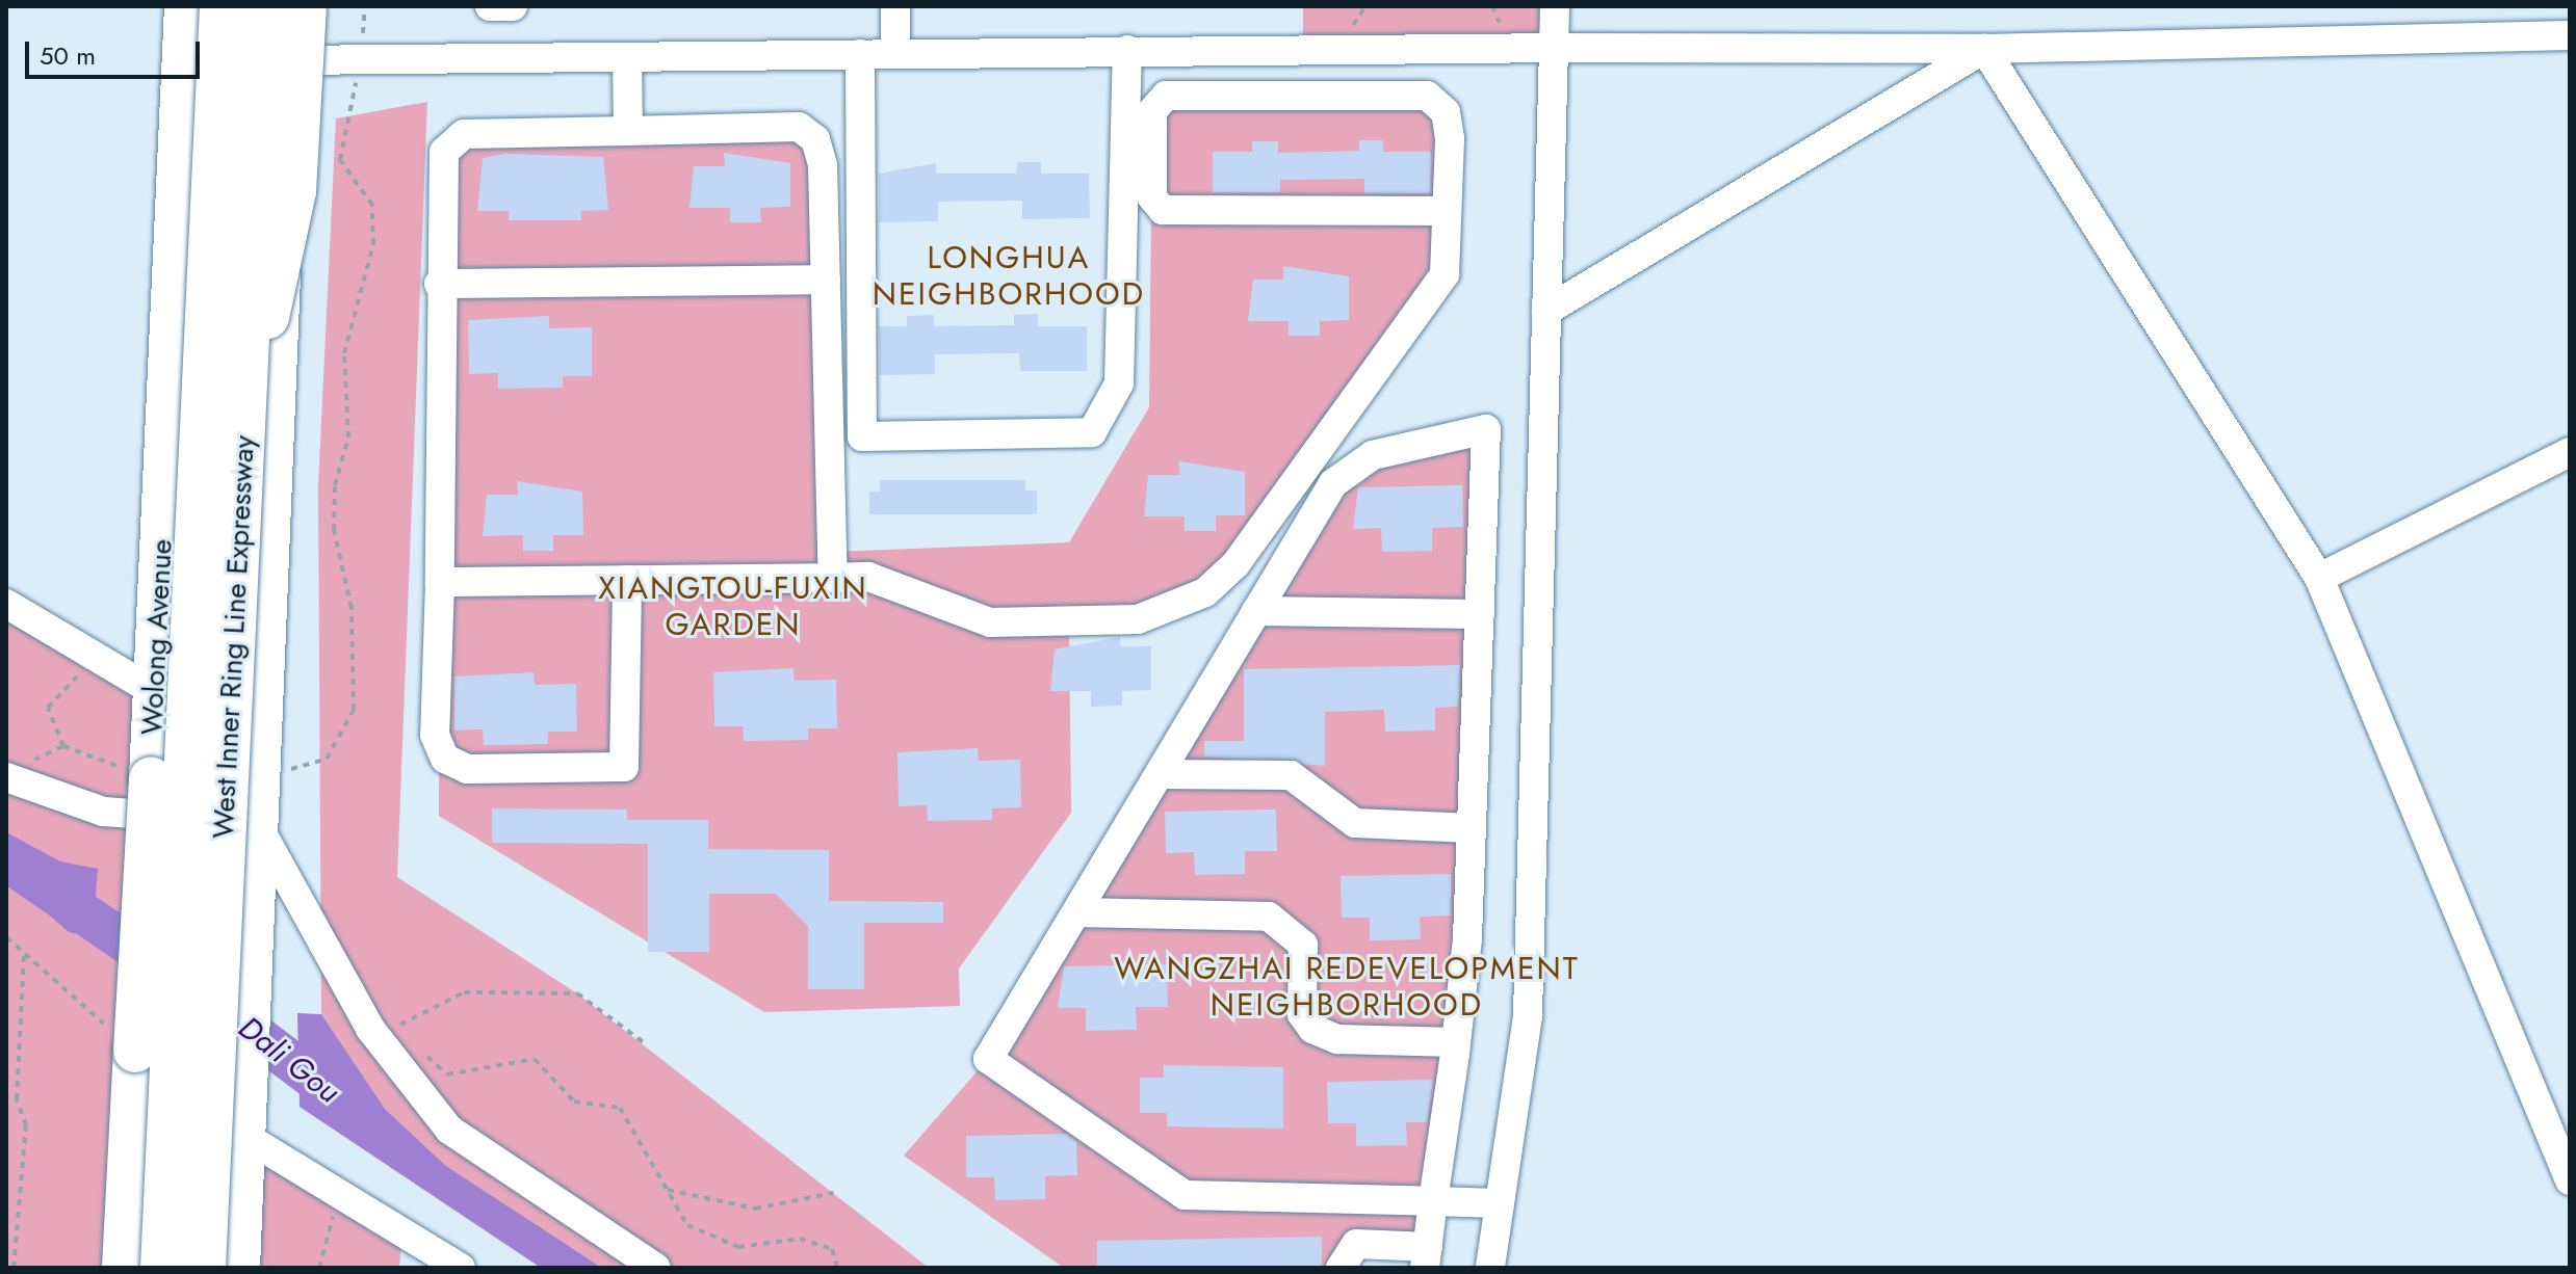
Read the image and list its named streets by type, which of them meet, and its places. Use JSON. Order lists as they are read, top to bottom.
{
  "streets": {
    "highway": ["Wolong Avenue", "West Inner Ring Line Expressway"]
  },
  "districts": ["LONGHUA NEIGHBORHOOD", "XIANGTOU-FUXIN GARDEN", "WANGZHAI REDEVELOPMENT NEIGHBORHOOD"],
  "water": ["Dali Gou"],
  "scale_bar": "50 m"
}
